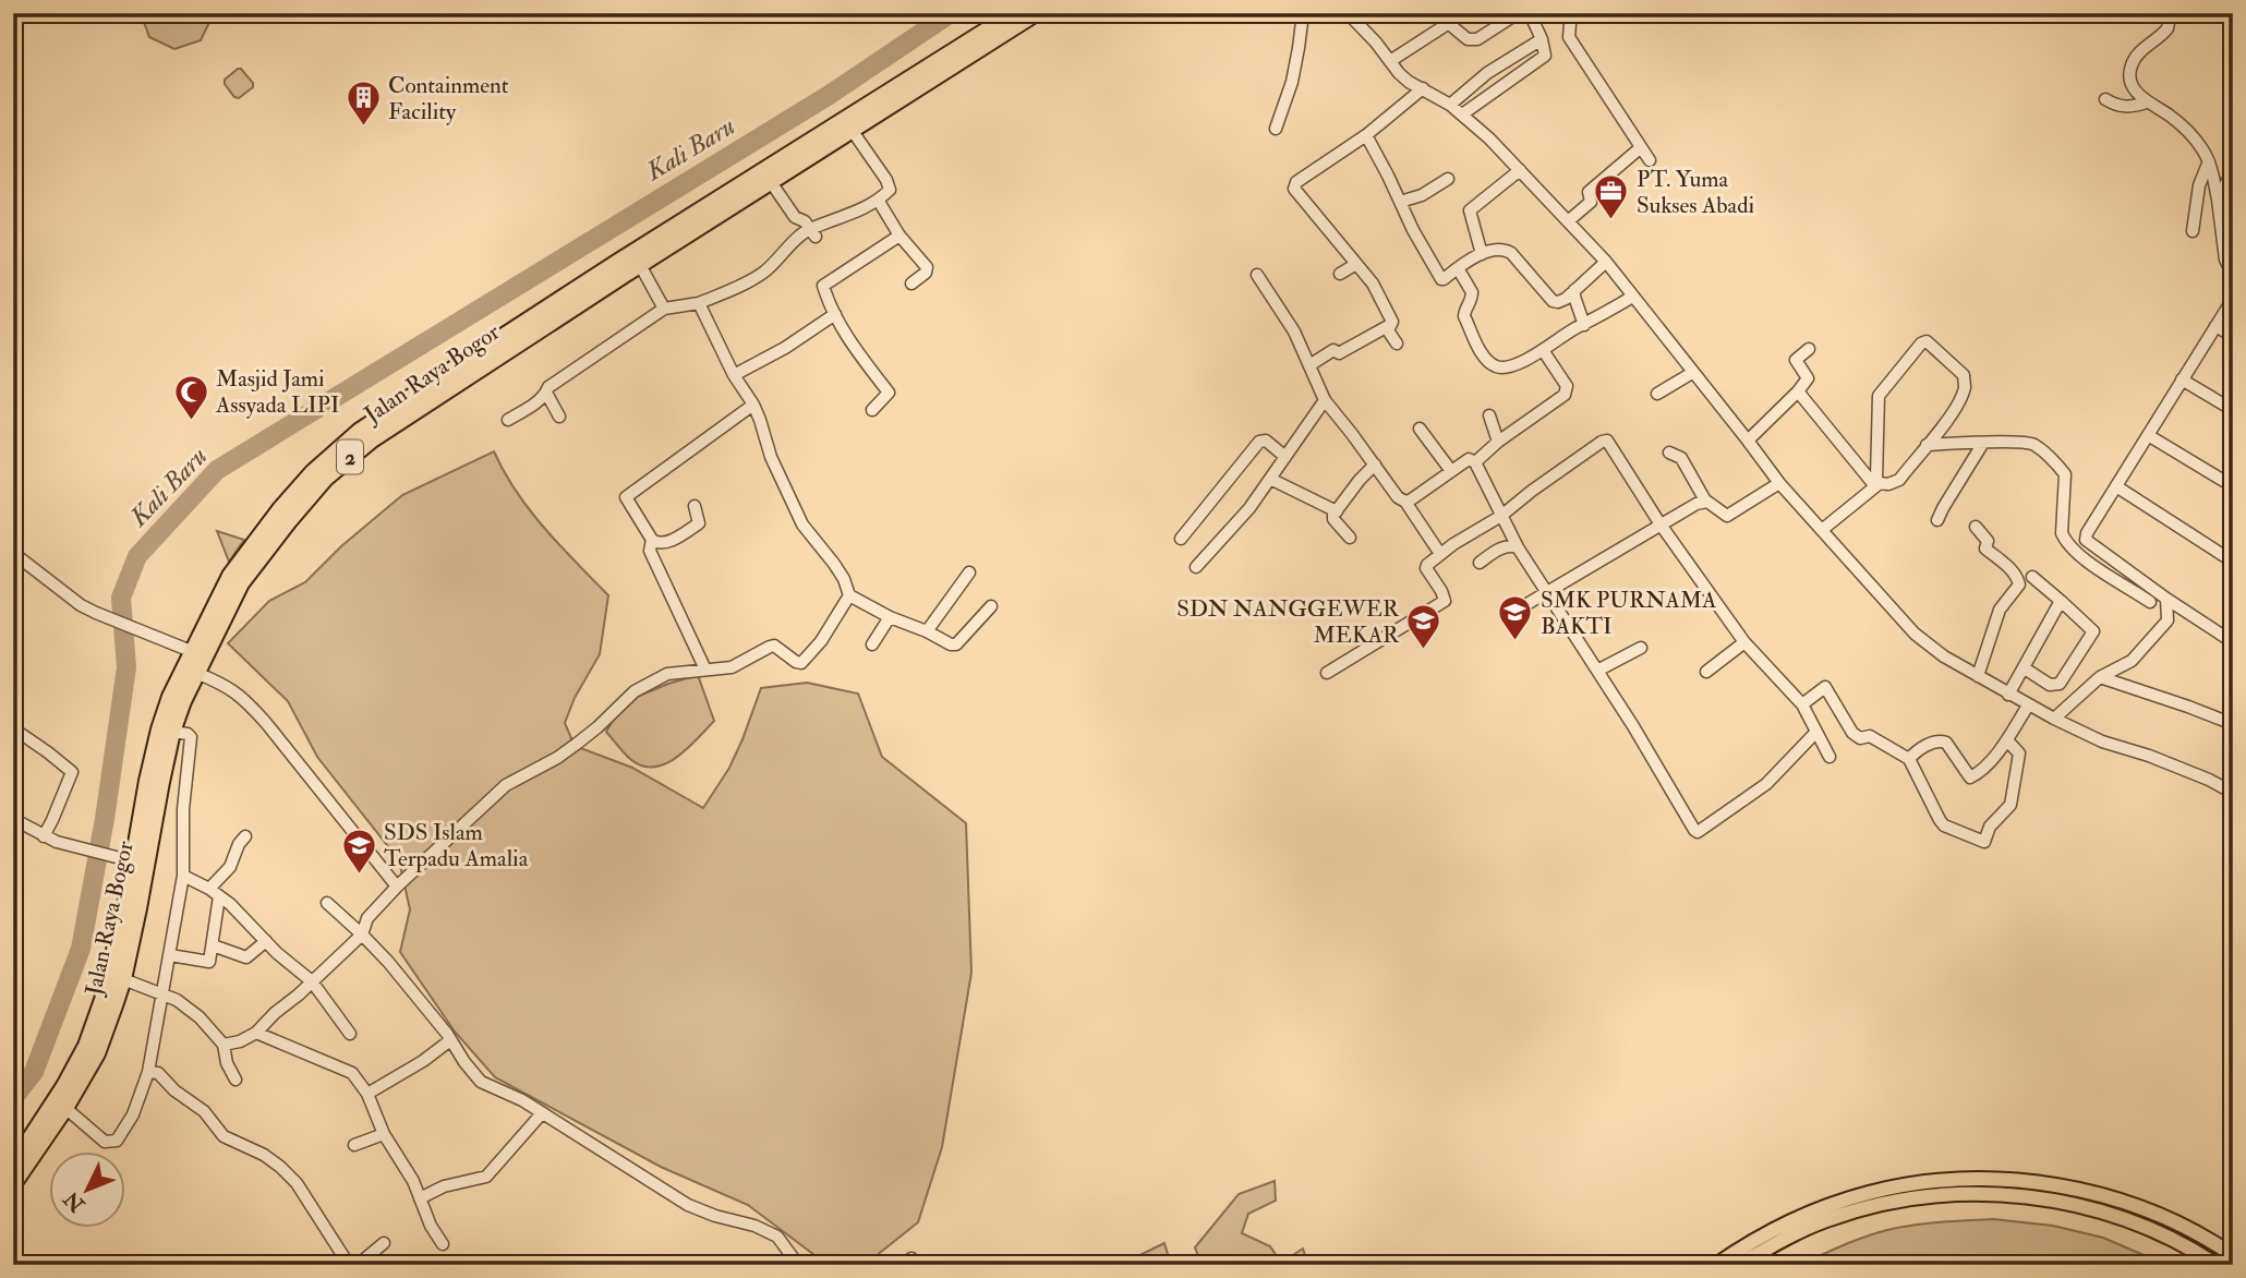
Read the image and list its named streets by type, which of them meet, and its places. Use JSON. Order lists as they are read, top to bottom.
{
  "streets": {
    "highway": ["Jalan Raya Bogor", "2"]
  },
  "water": ["Kali Baru"],
  "places": {
    "building": ["Containment Facility"],
    "office": ["PT. Yuma Sukses Abadi"],
    "mosque": ["Masjid Jami Assyada LIPI"],
    "school or university": ["SMK PURNAMA BAKTI", "SDN NANGGEWER MEKAR", "SDS Islam Terpadu Amalia"]
  },
  "north": "bottom left"
}
